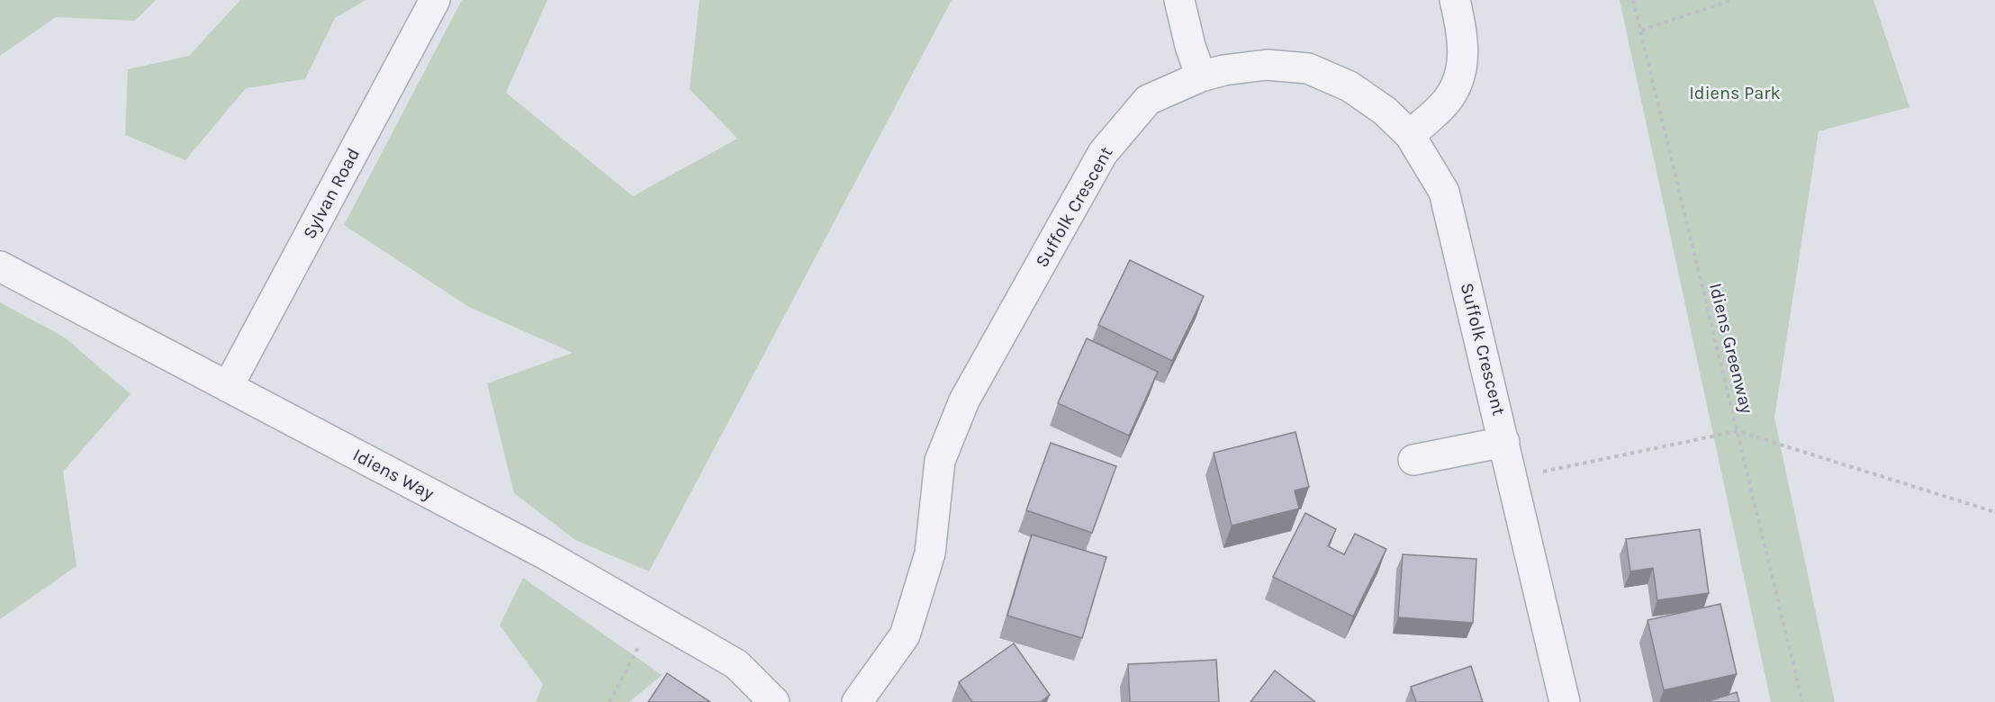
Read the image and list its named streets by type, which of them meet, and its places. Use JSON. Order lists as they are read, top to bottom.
{
  "streets": {
    "street": ["Sylvan Road", "Suffolk Crescent", "Idiens Way"],
    "path": ["Idiens Greenway"]
  },
  "crossings": [
    ["Sylvan Road", "Idiens Way"]
  ],
  "parks": ["Idiens Park"]
}
